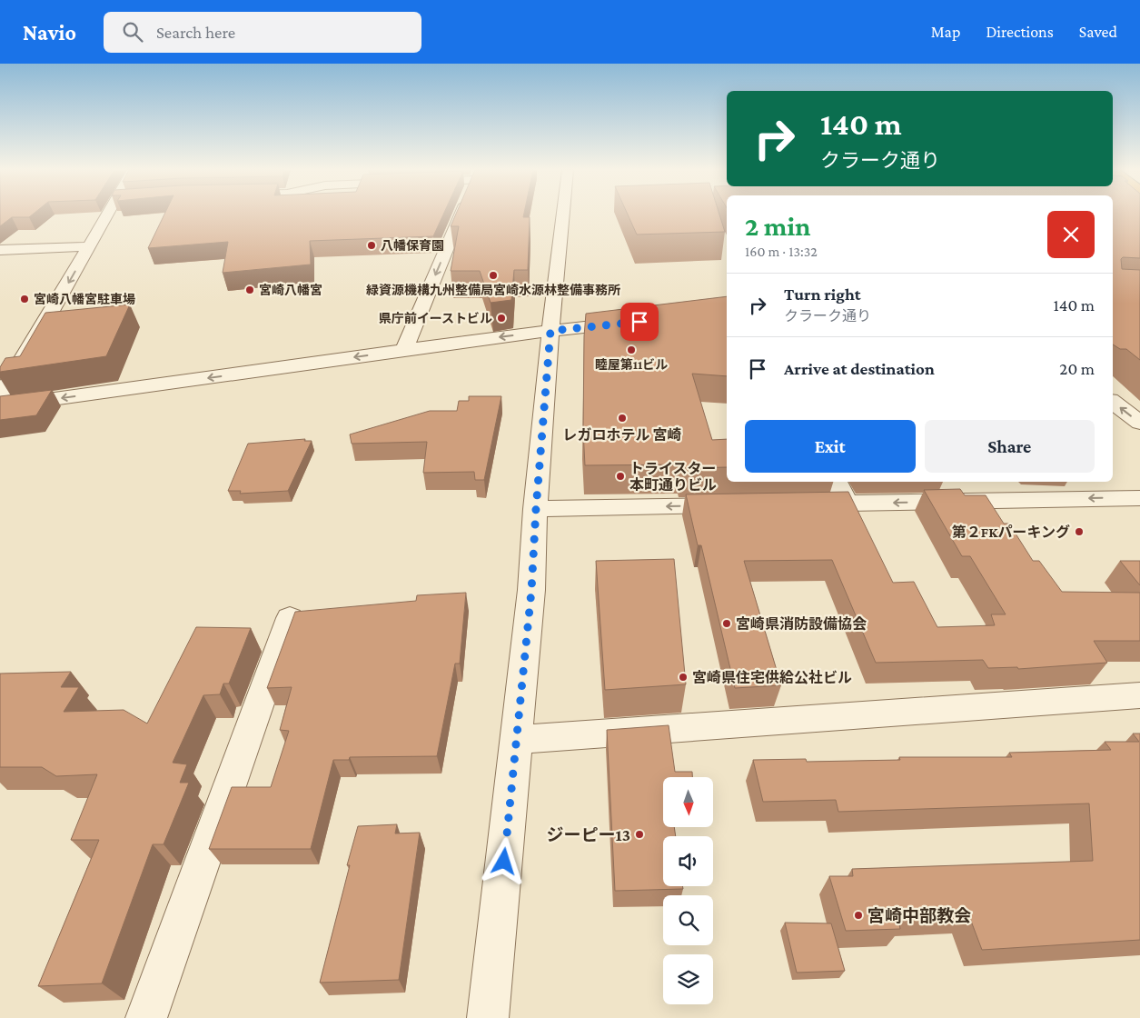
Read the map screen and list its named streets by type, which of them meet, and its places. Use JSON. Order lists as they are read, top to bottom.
{
  "places": [
    "八幡保育園",
    "緑資源機構九州整備局宮崎水源林整備事務所",
    "宮崎八幡宮",
    "宮崎八幡宮駐車場",
    "県庁前イーストビル",
    "睦屋第11ビル",
    "レガロホテル 宮崎",
    "トライスター 本町通りビル",
    "第２FKパーキング",
    "宮崎県消防設備協会",
    "宮崎県住宅供給公社ビル",
    "ジーピー13",
    "宮崎中部教会"
  ],
  "north": "bottom",
  "page": {
    "header": "Navio",
    "search": "Search here",
    "nav": ["Map", "Directions", "Saved"],
    "turn": ["140 m", "クラーク通り"],
    "heading": ["2 min", "160 m · 13:32"],
    "list": [
      {
        "name": "Turn right",
        "note": "クラーク通り",
        "value": "140 m"
      },
      {
        "name": "Arrive at destination",
        "value": "20 m"
      }
    ],
    "buttons": ["Exit", "Share"]
  }
}
